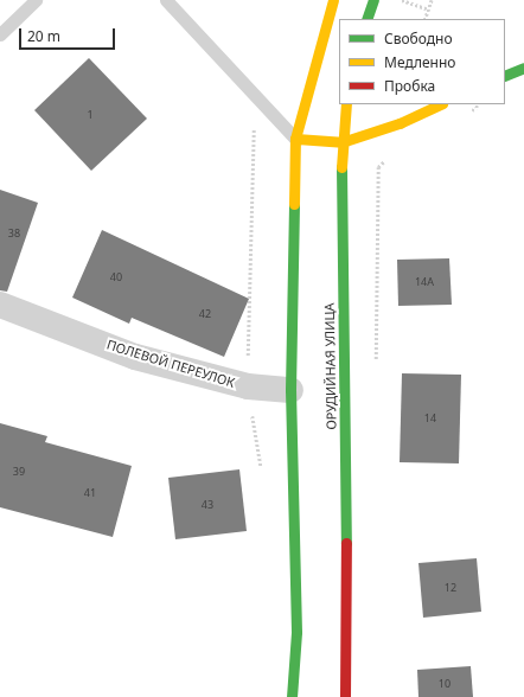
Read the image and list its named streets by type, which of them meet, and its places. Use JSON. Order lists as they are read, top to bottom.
{
  "streets": {
    "main road": ["ОРУДИЙНАЯ УЛИЦА"],
    "street": ["ПОЛЕВОЙ ПЕРЕУЛОК"]
  },
  "house_numbers": [
    "1",
    "38",
    "40",
    "14А",
    "42",
    "14",
    "39",
    "41",
    "43",
    "12",
    "10"
  ],
  "legend": ["Свободно", "Медленно", "Пробка"],
  "scale_bar": "20 m"
}
